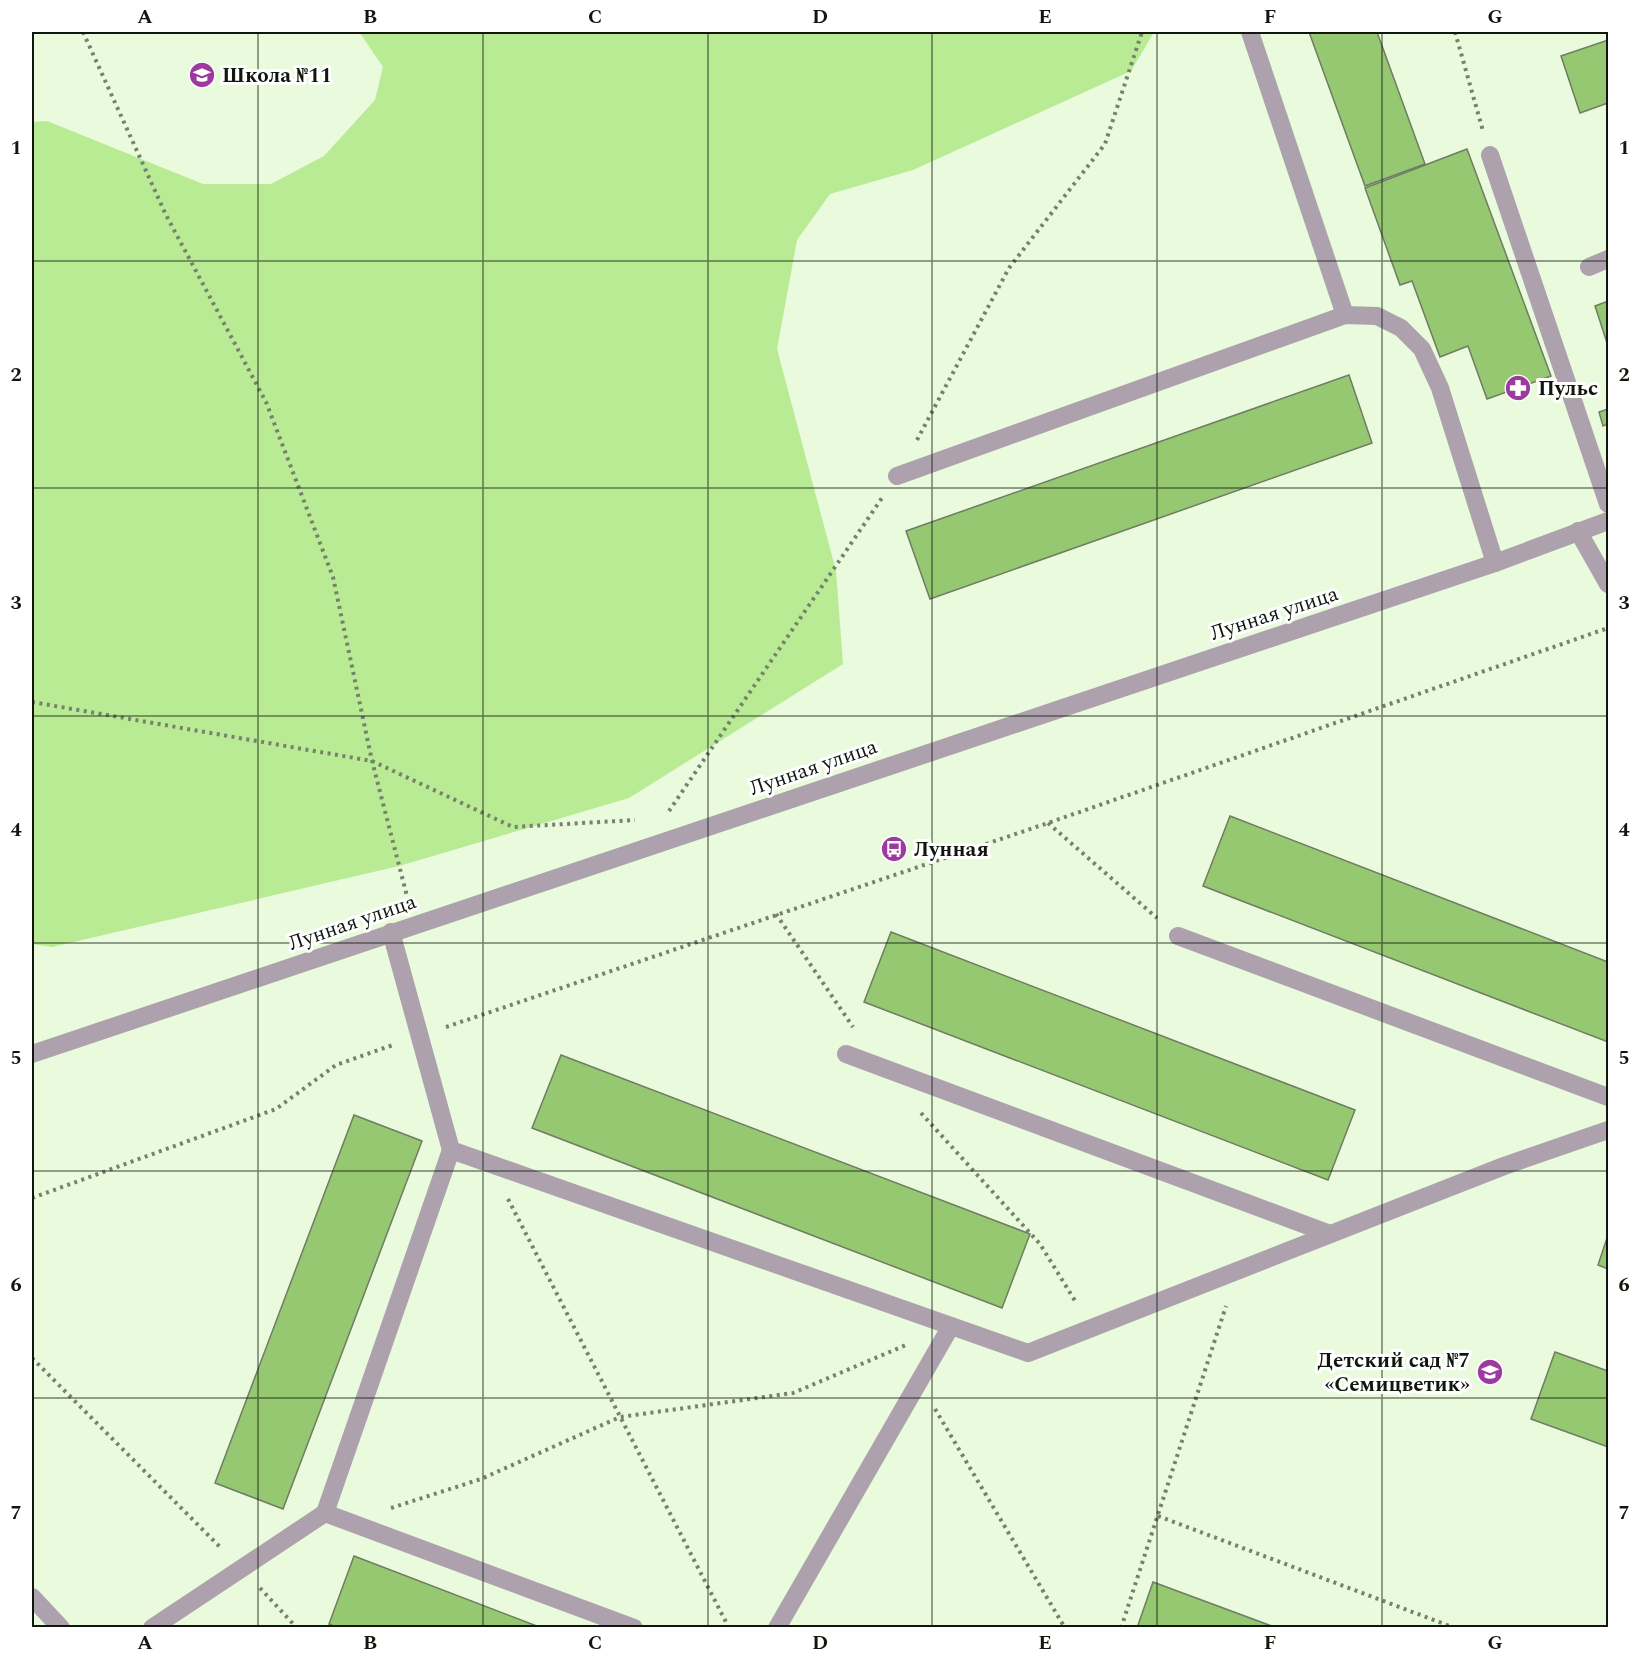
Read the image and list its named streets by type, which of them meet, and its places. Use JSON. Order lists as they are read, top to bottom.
{
  "streets": {
    "street": ["Лунная улица"]
  },
  "places": {
    "school or university": ["Школа №11", "Детский сад №7 «Семицветик»"],
    "pharmacy": ["Пульс"],
    "bus stop": ["Лунная"]
  },
  "grid": {
    "columns": [
      "A",
      "B",
      "C",
      "D",
      "E",
      "F",
      "G"
    ],
    "rows": [
      "1",
      "2",
      "3",
      "4",
      "5",
      "6",
      "7"
    ]
  }
}
